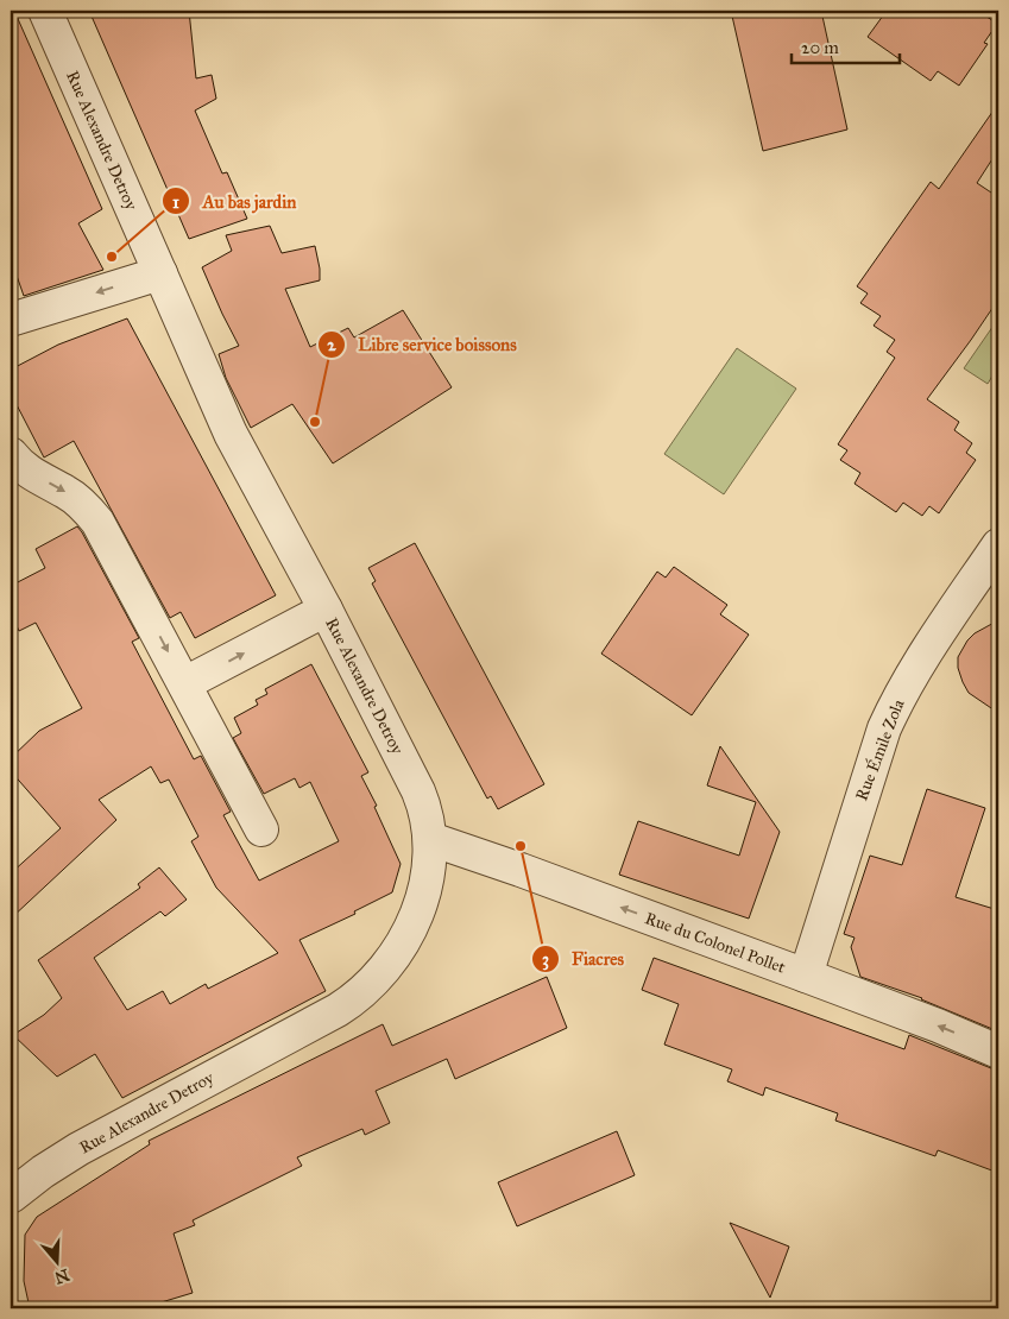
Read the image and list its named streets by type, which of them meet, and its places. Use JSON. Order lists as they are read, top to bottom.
{
  "streets": {
    "street": ["Rue Alexandre Detroy", "Rue Émile Zola", "Rue du Colonel Pollet"]
  },
  "crossings": [
    ["Rue Alexandre Detroy", "Rue du Colonel Pollet"],
    ["Rue Émile Zola", "Rue du Colonel Pollet"]
  ],
  "one_way": ["Rue du Colonel Pollet"],
  "places": ["Au bas jardin", "Libre service boissons", "Fiacres"],
  "scale_bar": "20 m",
  "north": "bottom"
}
